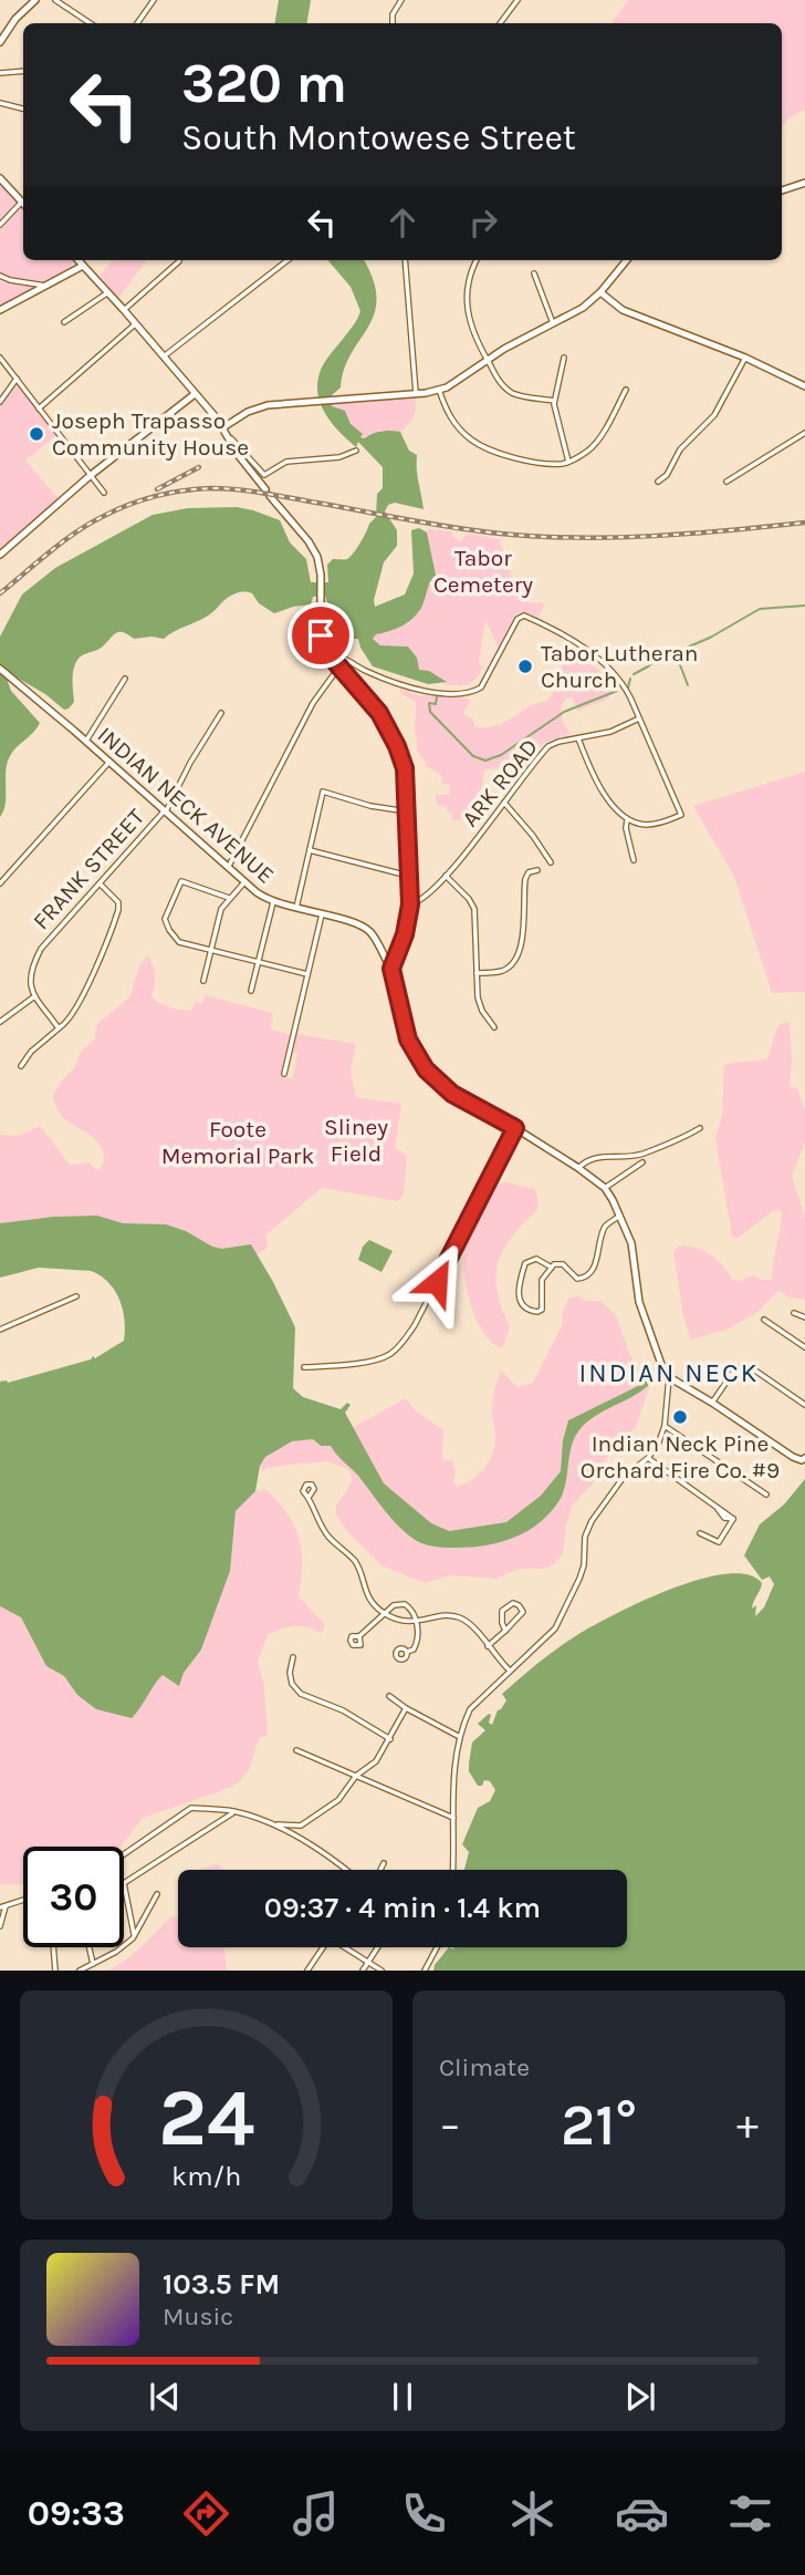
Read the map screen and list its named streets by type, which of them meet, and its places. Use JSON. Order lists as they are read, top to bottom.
{
  "streets": {
    "street": ["ARK ROAD", "INDIAN NECK AVENUE", "FRANK STREET"]
  },
  "crossings": [
    ["INDIAN NECK AVENUE", "FRANK STREET"]
  ],
  "districts": ["INDIAN NECK"],
  "parks": ["Tabor Cemetery", "Sliney Field", "Foote Memorial Park"],
  "places": ["Joseph Trapasso Community House", "Tabor Lutheran Church", "Indian Neck Pine Orchard Fire Co. #9"],
  "page": {
    "turn": ["320 m", "South Montowese Street"],
    "limit": "30",
    "trip": "09:37 · 4 min · 1.4 km",
    "tile": "Climate",
    "heat": ["−", "21°", "+"],
    "song": ["103.5 FM", "Music"],
    "tabs": "09:33",
    "gauge": ["24", "km/h"]
  }
}
